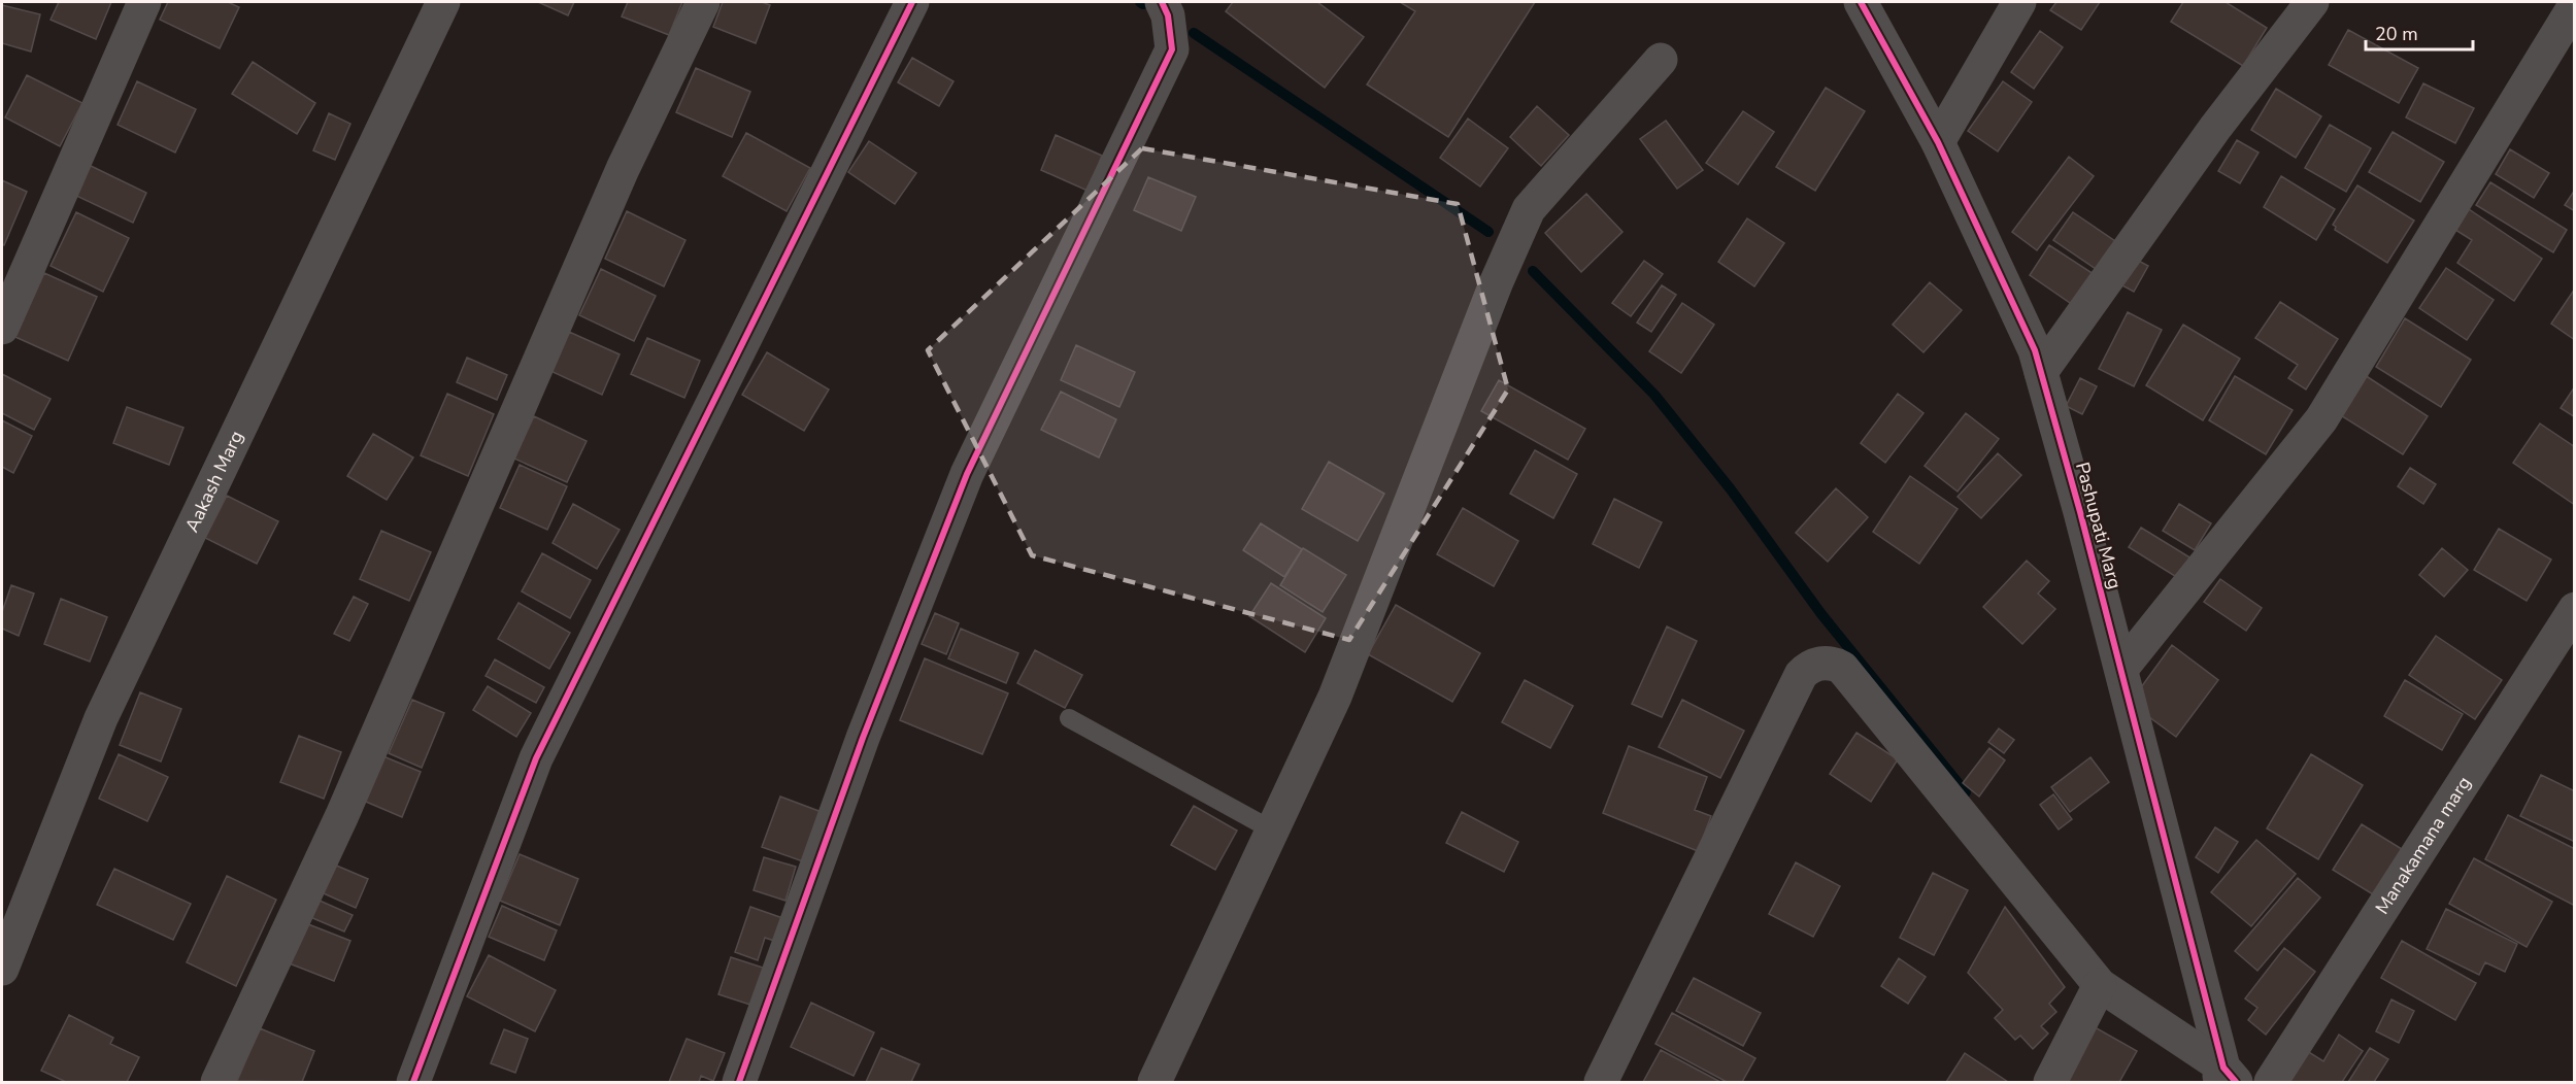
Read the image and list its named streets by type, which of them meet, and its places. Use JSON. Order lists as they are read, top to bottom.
{
  "streets": {
    "street": ["Aakash Marg", "Pashupati Marg", "Manakamana marg"]
  },
  "scale_bar": "20 m"
}
